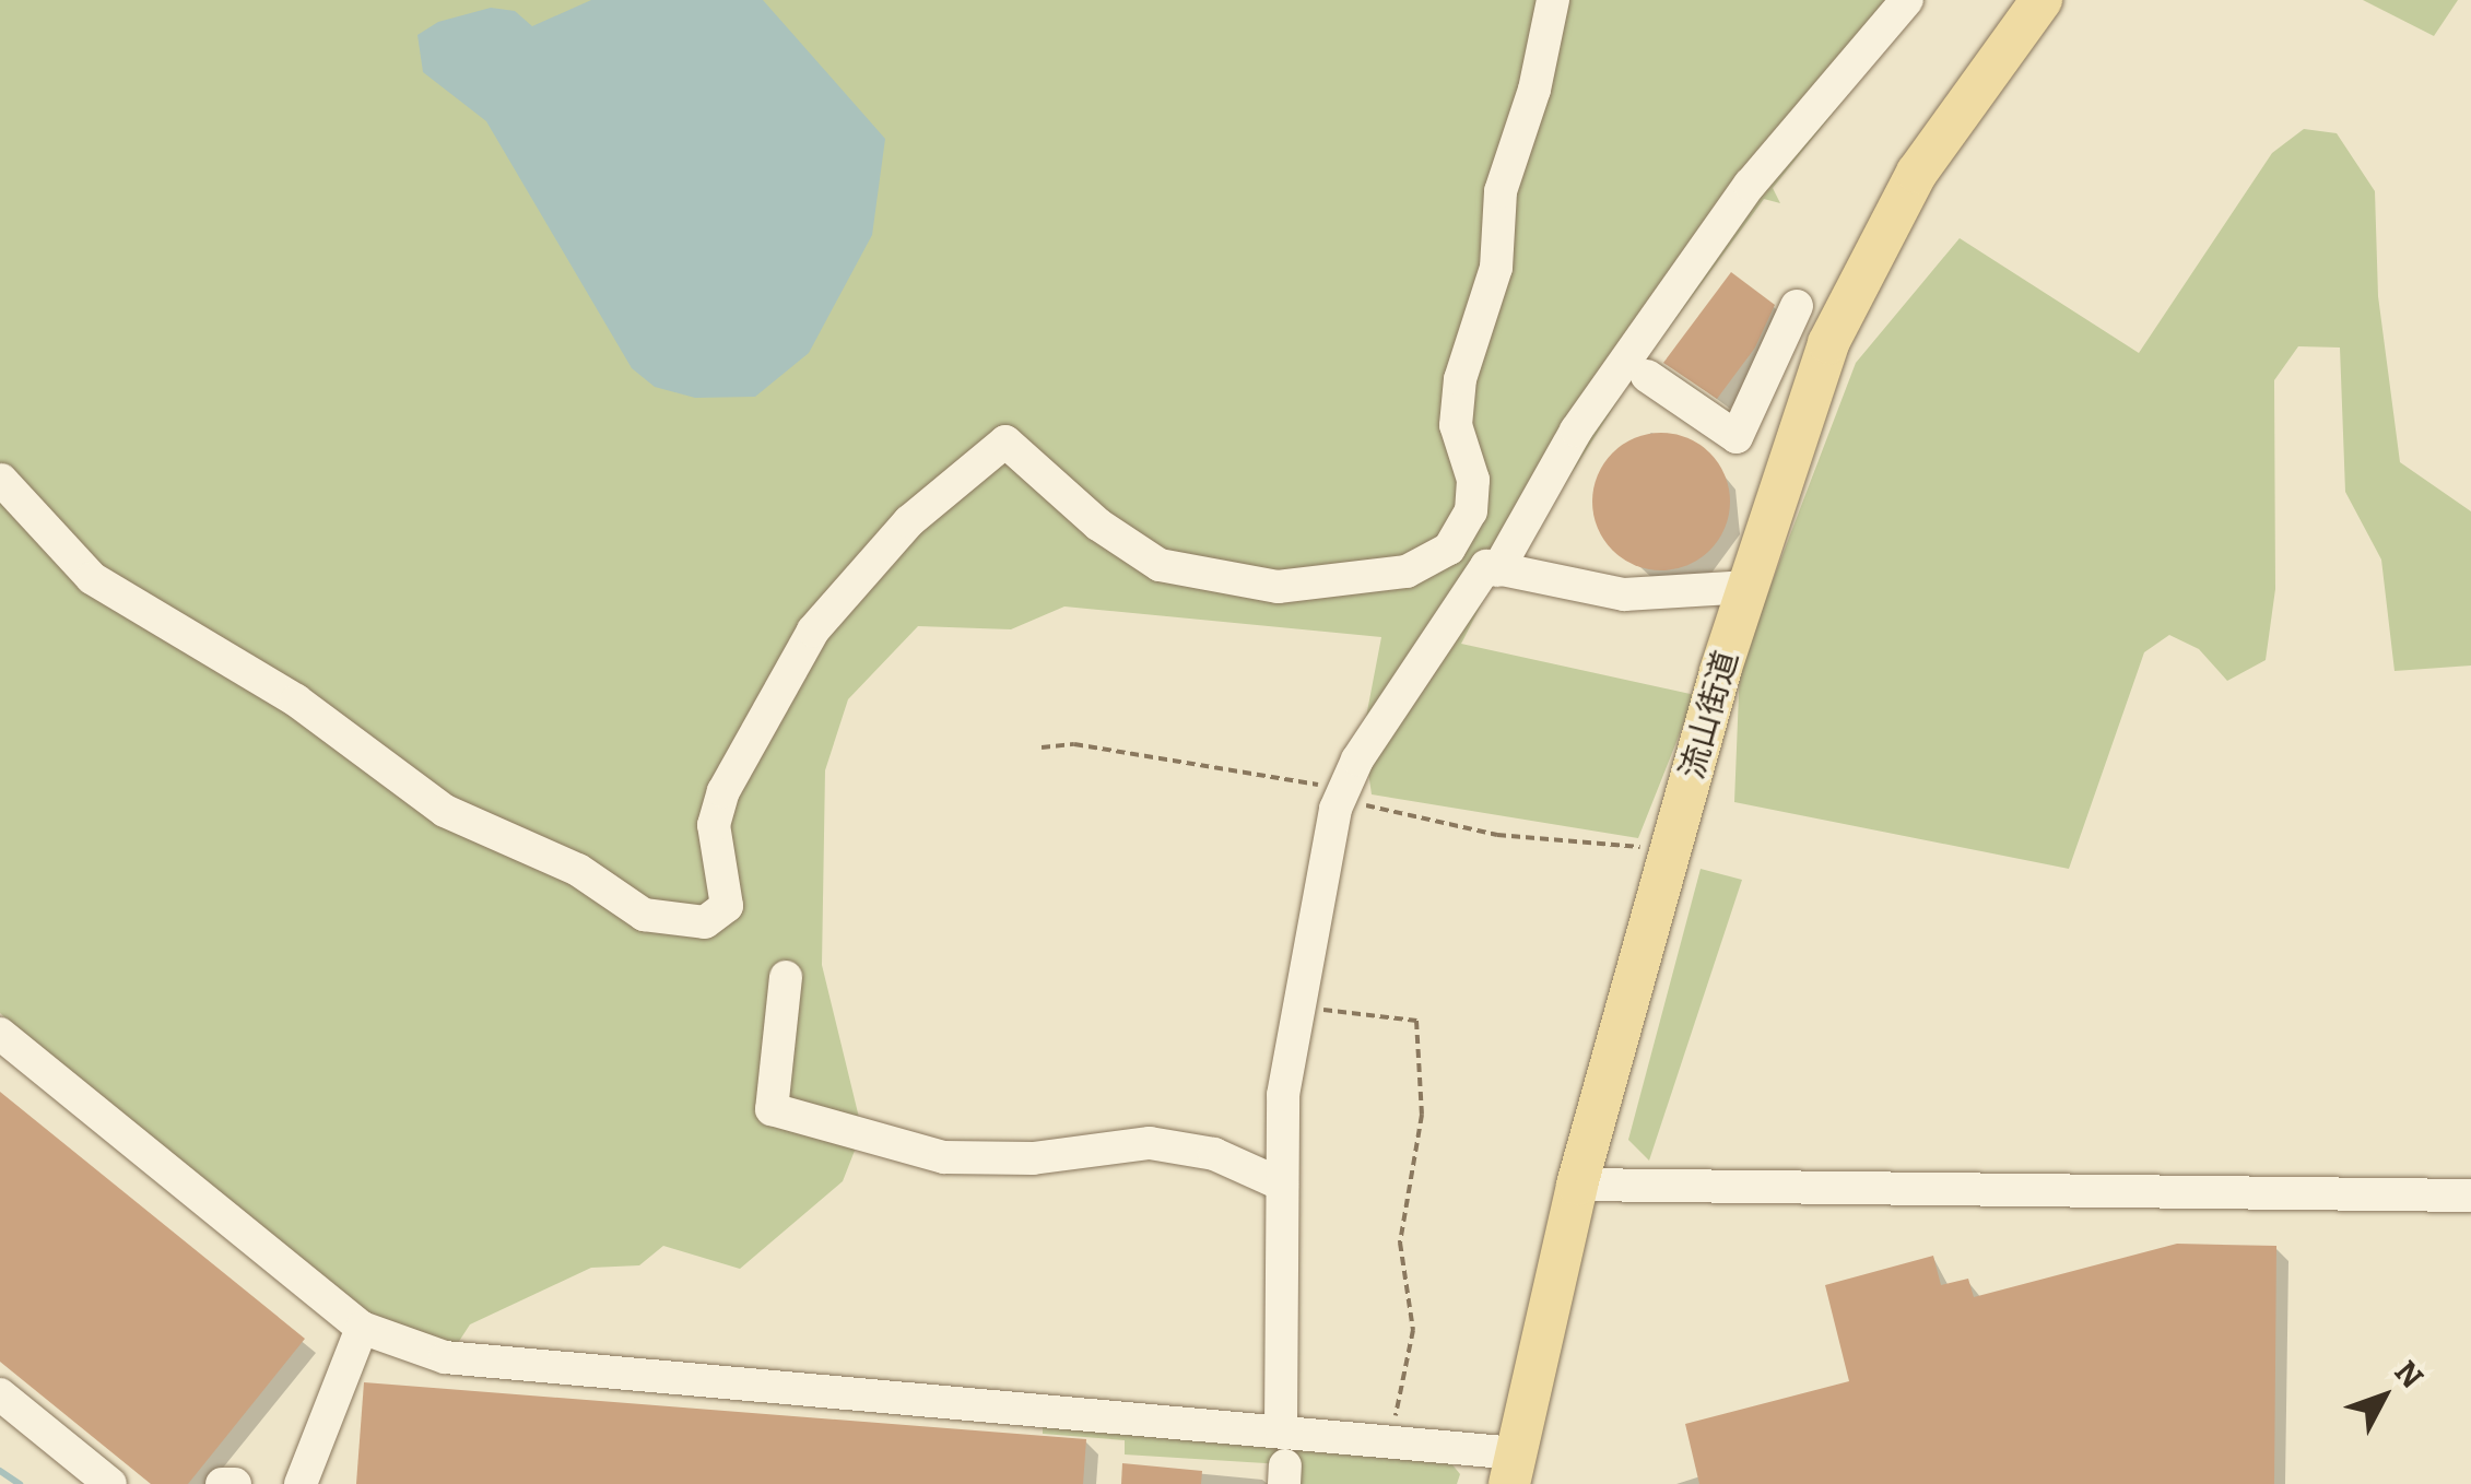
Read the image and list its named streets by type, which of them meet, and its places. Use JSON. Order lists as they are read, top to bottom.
{
  "streets": {
    "main road": ["流山街道"]
  },
  "north": "top right"
}
